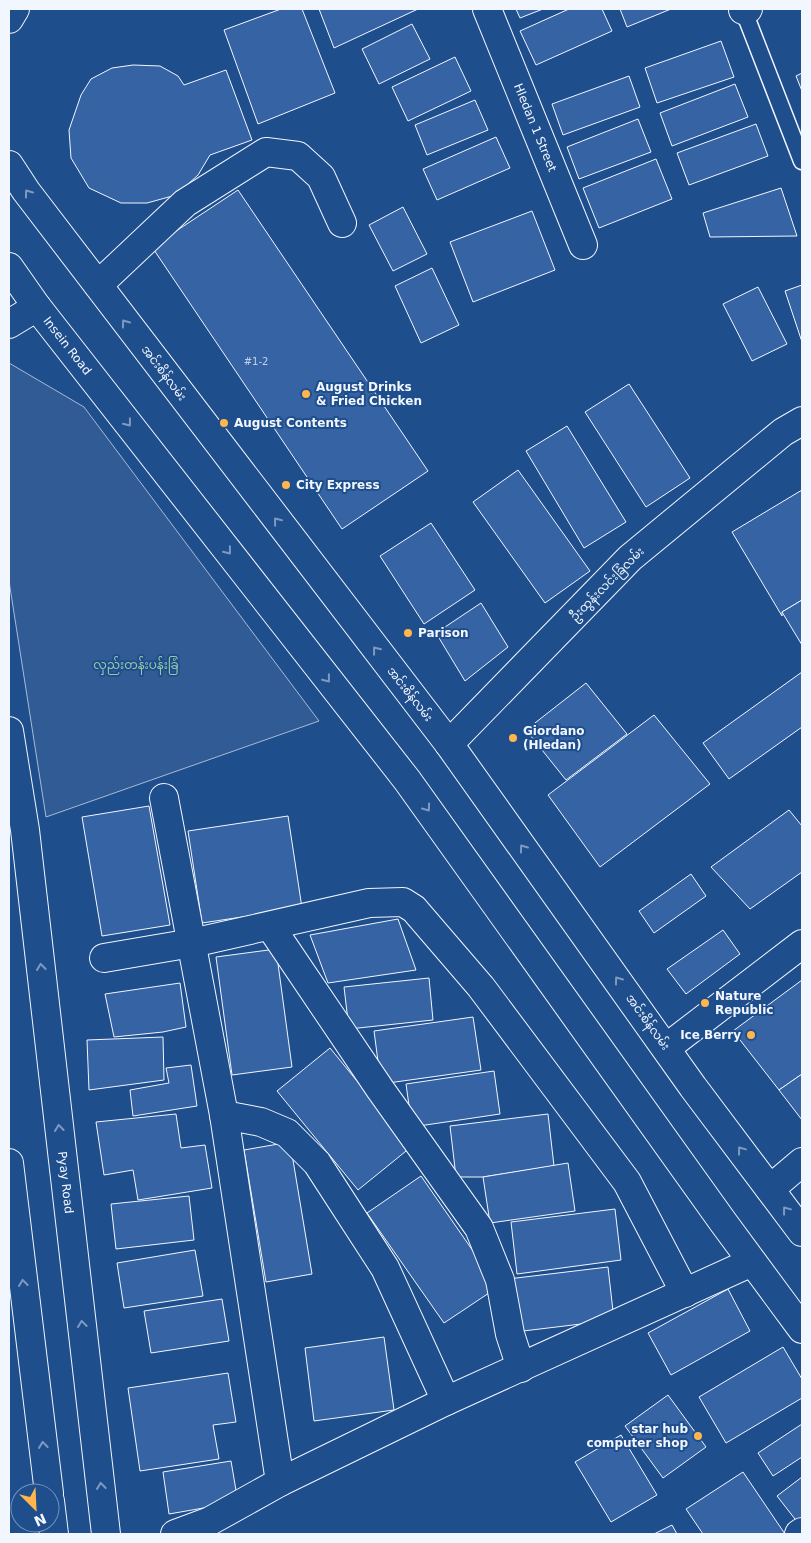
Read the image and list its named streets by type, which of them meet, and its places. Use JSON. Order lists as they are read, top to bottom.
{
  "streets": {
    "main road": [
      "Hledan 1 Street",
      "Insein Road",
      "အင်းစိန်လမ်း",
      "ဦးထွန်းလင်းခြံလမ်း",
      "Pyay Road"
    ]
  },
  "crossings": [
    ["အင်းစိန်လမ်း", "ဦးထွန်းလင်းခြံလမ်း"]
  ],
  "one_way": ["အင်းစိန်လမ်း"],
  "parks": ["လှည်းတန်းပန်းခြံ"],
  "places": [
    "August Drinks & Fried Chicken",
    "August Contents",
    "City Express",
    "Parison",
    "Giordano (Hledan)",
    "Nature Republic",
    "Ice Berry",
    "star hub computer shop"
  ],
  "house_numbers": ["#1-2"],
  "north": "bottom right"
}
